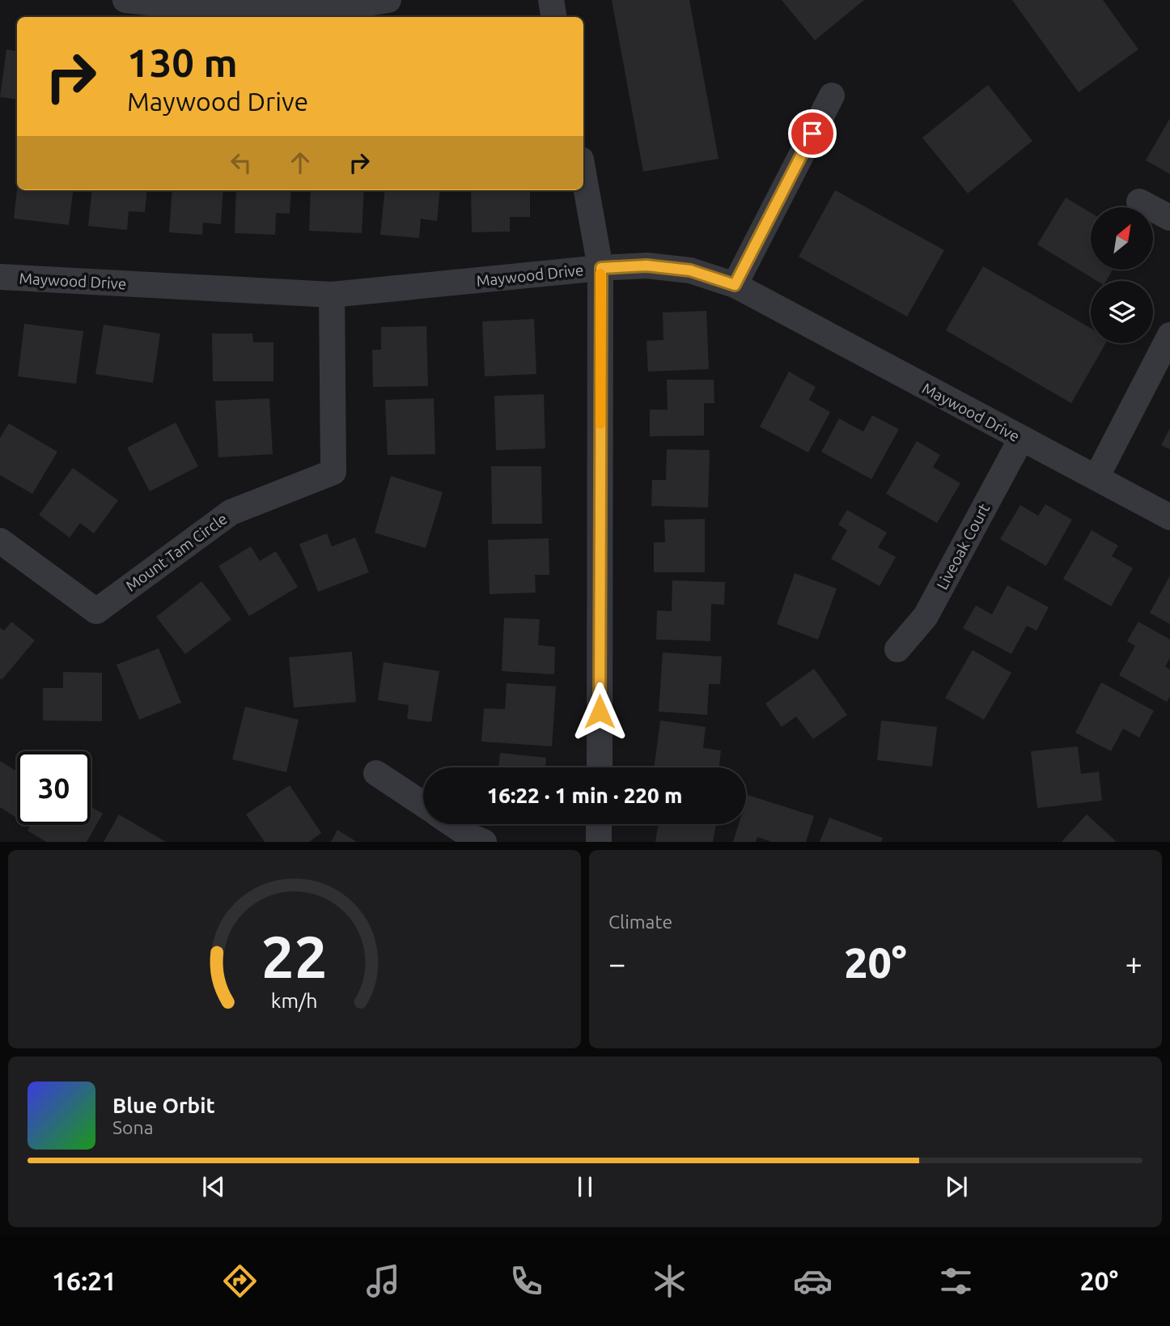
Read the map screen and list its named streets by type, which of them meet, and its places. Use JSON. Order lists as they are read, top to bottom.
{
  "streets": {
    "street": ["Maywood Drive", "Liveoak Court", "Mount Tam Circle"]
  },
  "crossings": [
    ["Maywood Drive", "Liveoak Court"],
    ["Maywood Drive", "Mount Tam Circle"]
  ],
  "north": "top right",
  "page": {
    "turn": ["130 m", "Maywood Drive"],
    "limit": "30",
    "trip": "16:22 · 1 min · 220 m",
    "tile": "Climate",
    "heat": ["−", "20°", "+"],
    "song": ["Blue Orbit", "Sona"],
    "tabs": ["16:21", "20°"],
    "gauge": ["22", "km/h"]
  }
}
